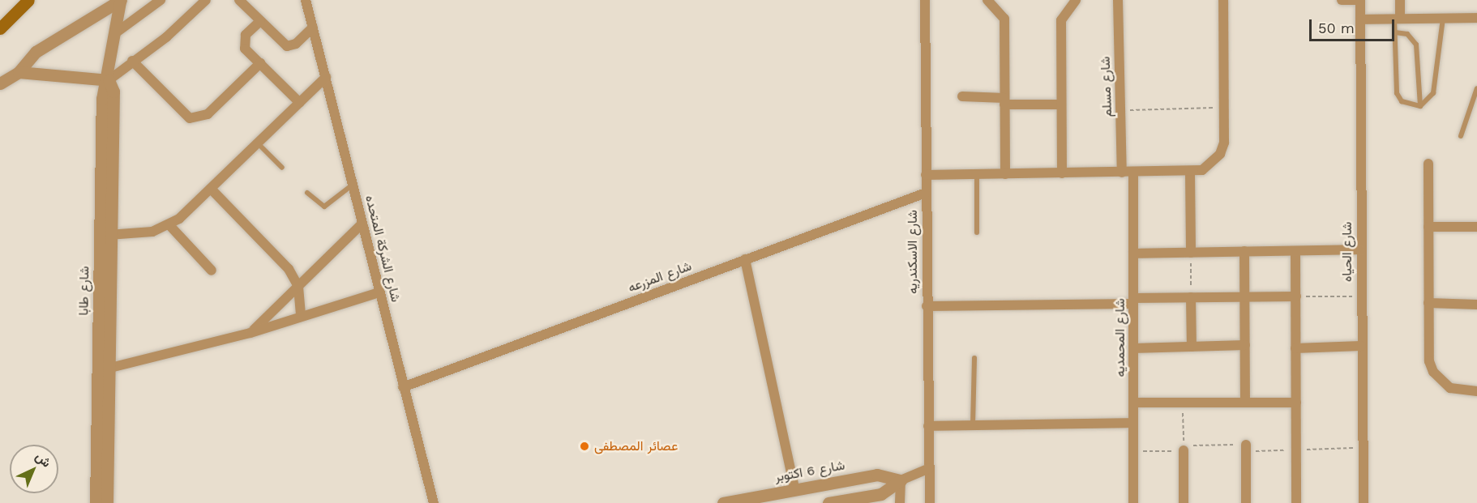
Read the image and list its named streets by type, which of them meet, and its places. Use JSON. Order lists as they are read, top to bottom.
{
  "streets": {
    "street": [
      "شارع مسلم",
      "شارع الشركة المتحده",
      "شارع الاسكندريه",
      "شارع الحياه",
      "شارع المزرعه",
      "شارع طابا",
      "شارع المحمديه",
      "شارع 6 اكتوبر"
    ]
  },
  "crossings": [
    ["شارع الشركة المتحده", "شارع المزرعه"],
    ["شارع الاسكندريه", "شارع المزرعه"]
  ],
  "places": ["عصائر المصطفى"],
  "scale_bar": "50 m",
  "north": "top right"
}
